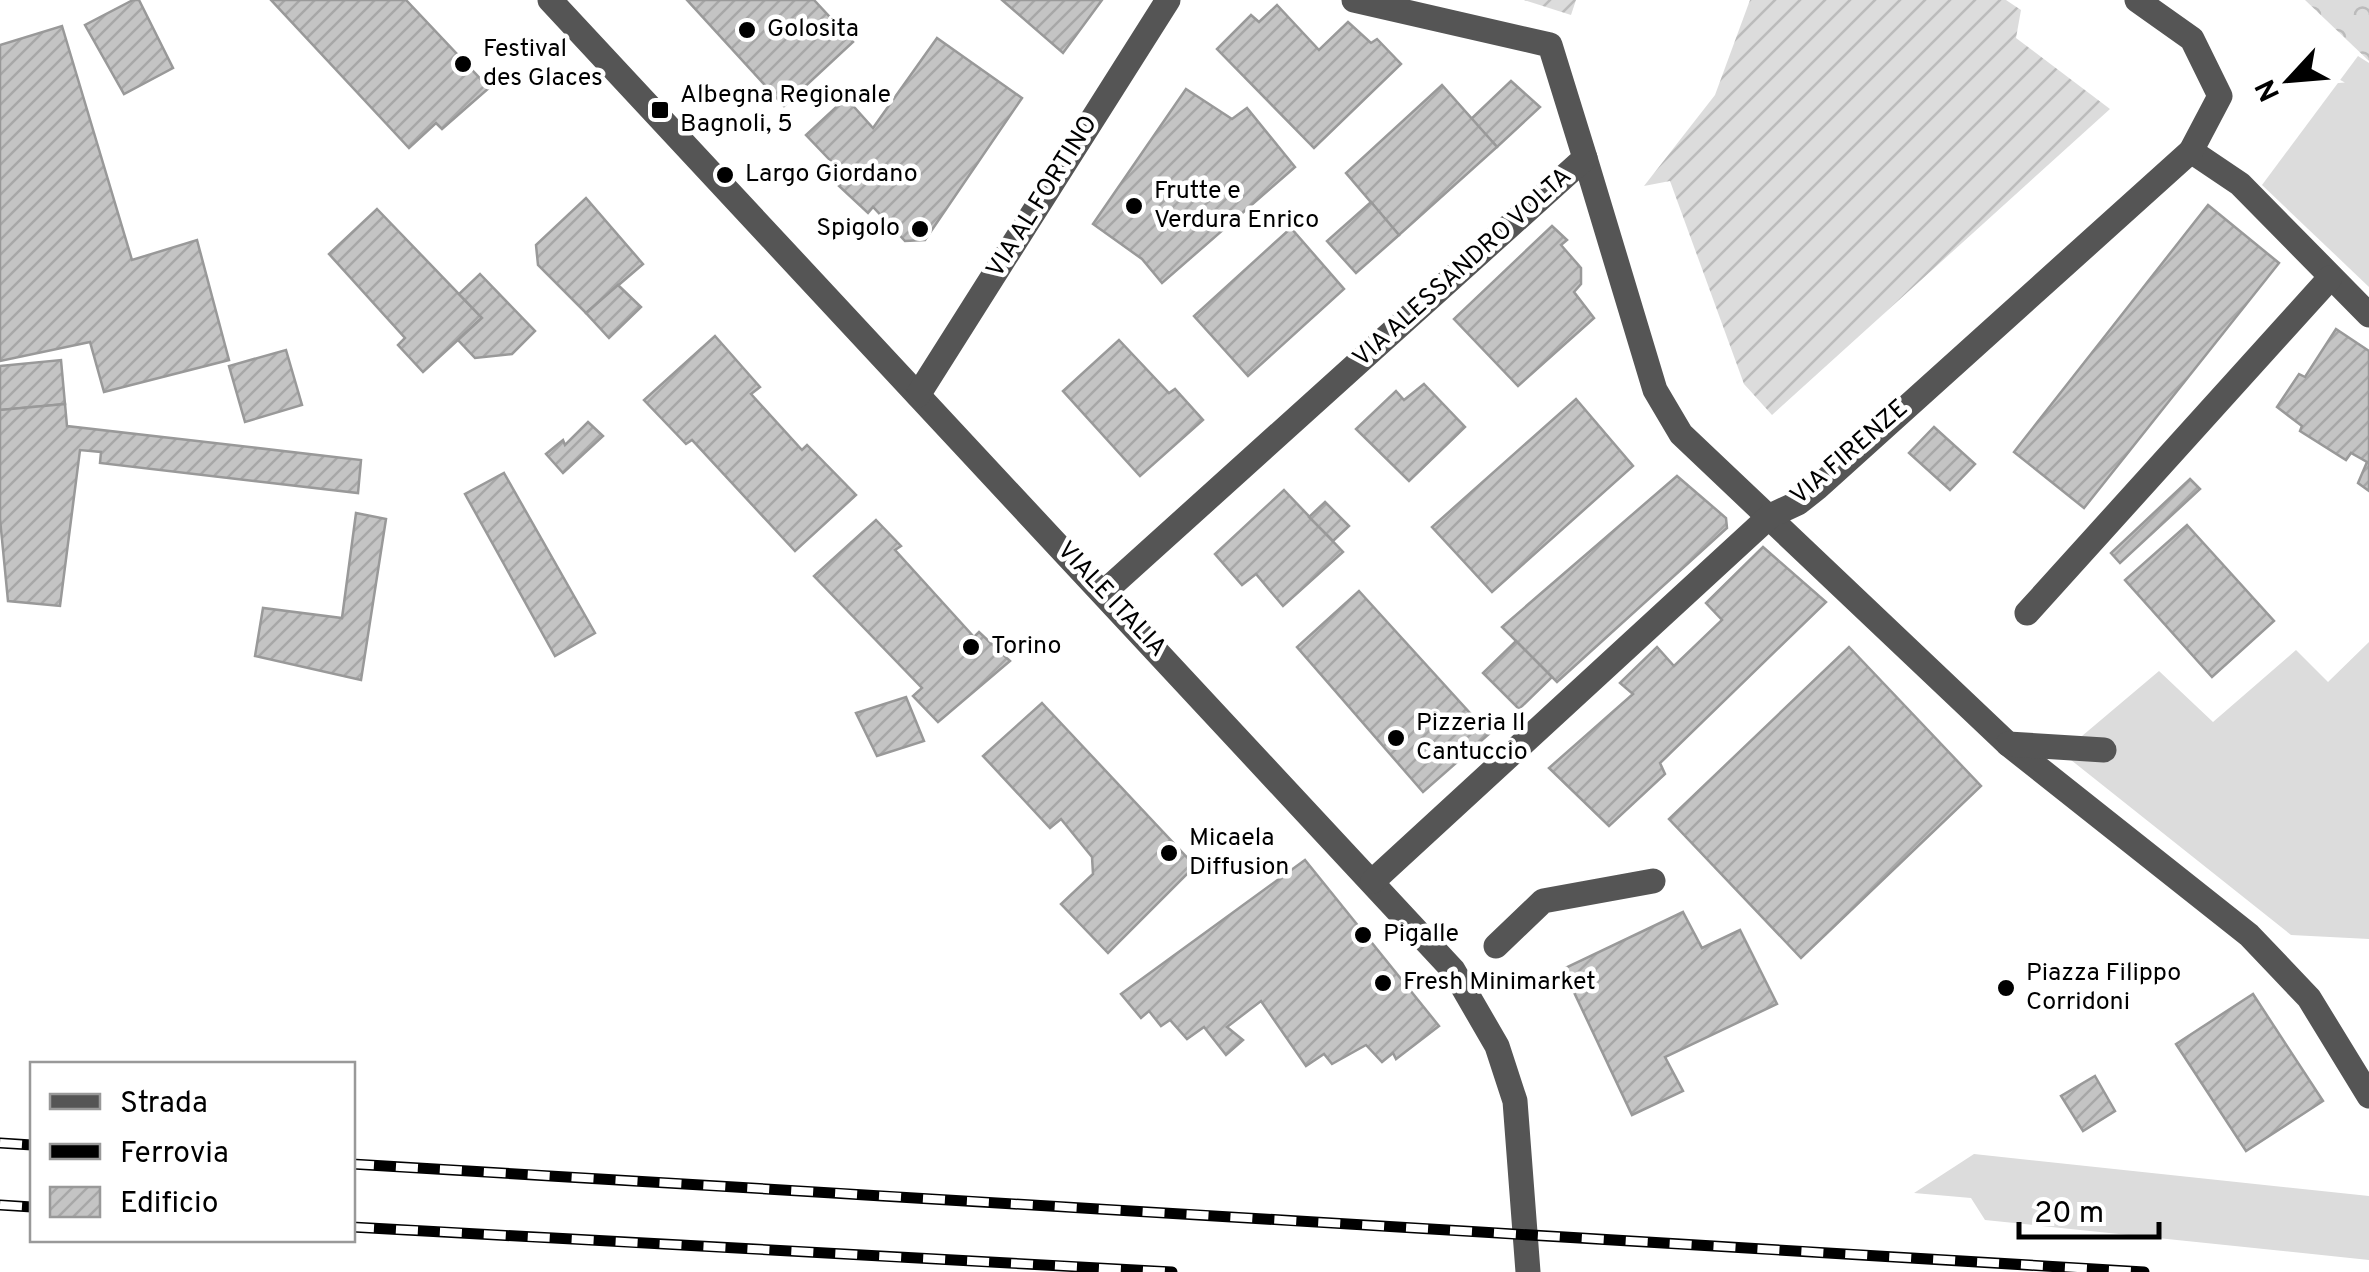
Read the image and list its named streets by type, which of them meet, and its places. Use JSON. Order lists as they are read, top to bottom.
{
  "streets": {
    "street": [
      "VIA AL FORTINO",
      "VIA ALESSANDRO VOLTA",
      "VIA FIRENZE",
      "VIALE ITALIA"
    ]
  },
  "crossings": [
    ["VIA AL FORTINO", "VIALE ITALIA"],
    ["VIA ALESSANDRO VOLTA", "VIALE ITALIA"],
    ["VIA FIRENZE", "VIALE ITALIA"]
  ],
  "places": {
    "other": [
      "Golosita",
      "Festival des Glaces",
      "Largo Giordano",
      "Frutte e Verdura Enrico",
      "Spigolo",
      "Torino",
      "Pizzeria Il Cantuccio",
      "Micaela Diffusion",
      "Pigalle",
      "Fresh Minimarket",
      "Piazza Filippo Corridoni"
    ],
    "transit": ["Albegna Regionale Bagnoli, 5"]
  },
  "legend": ["Strada", "Ferrovia", "Edificio"],
  "scale_bar": "20 m",
  "north": "bottom left"
}
